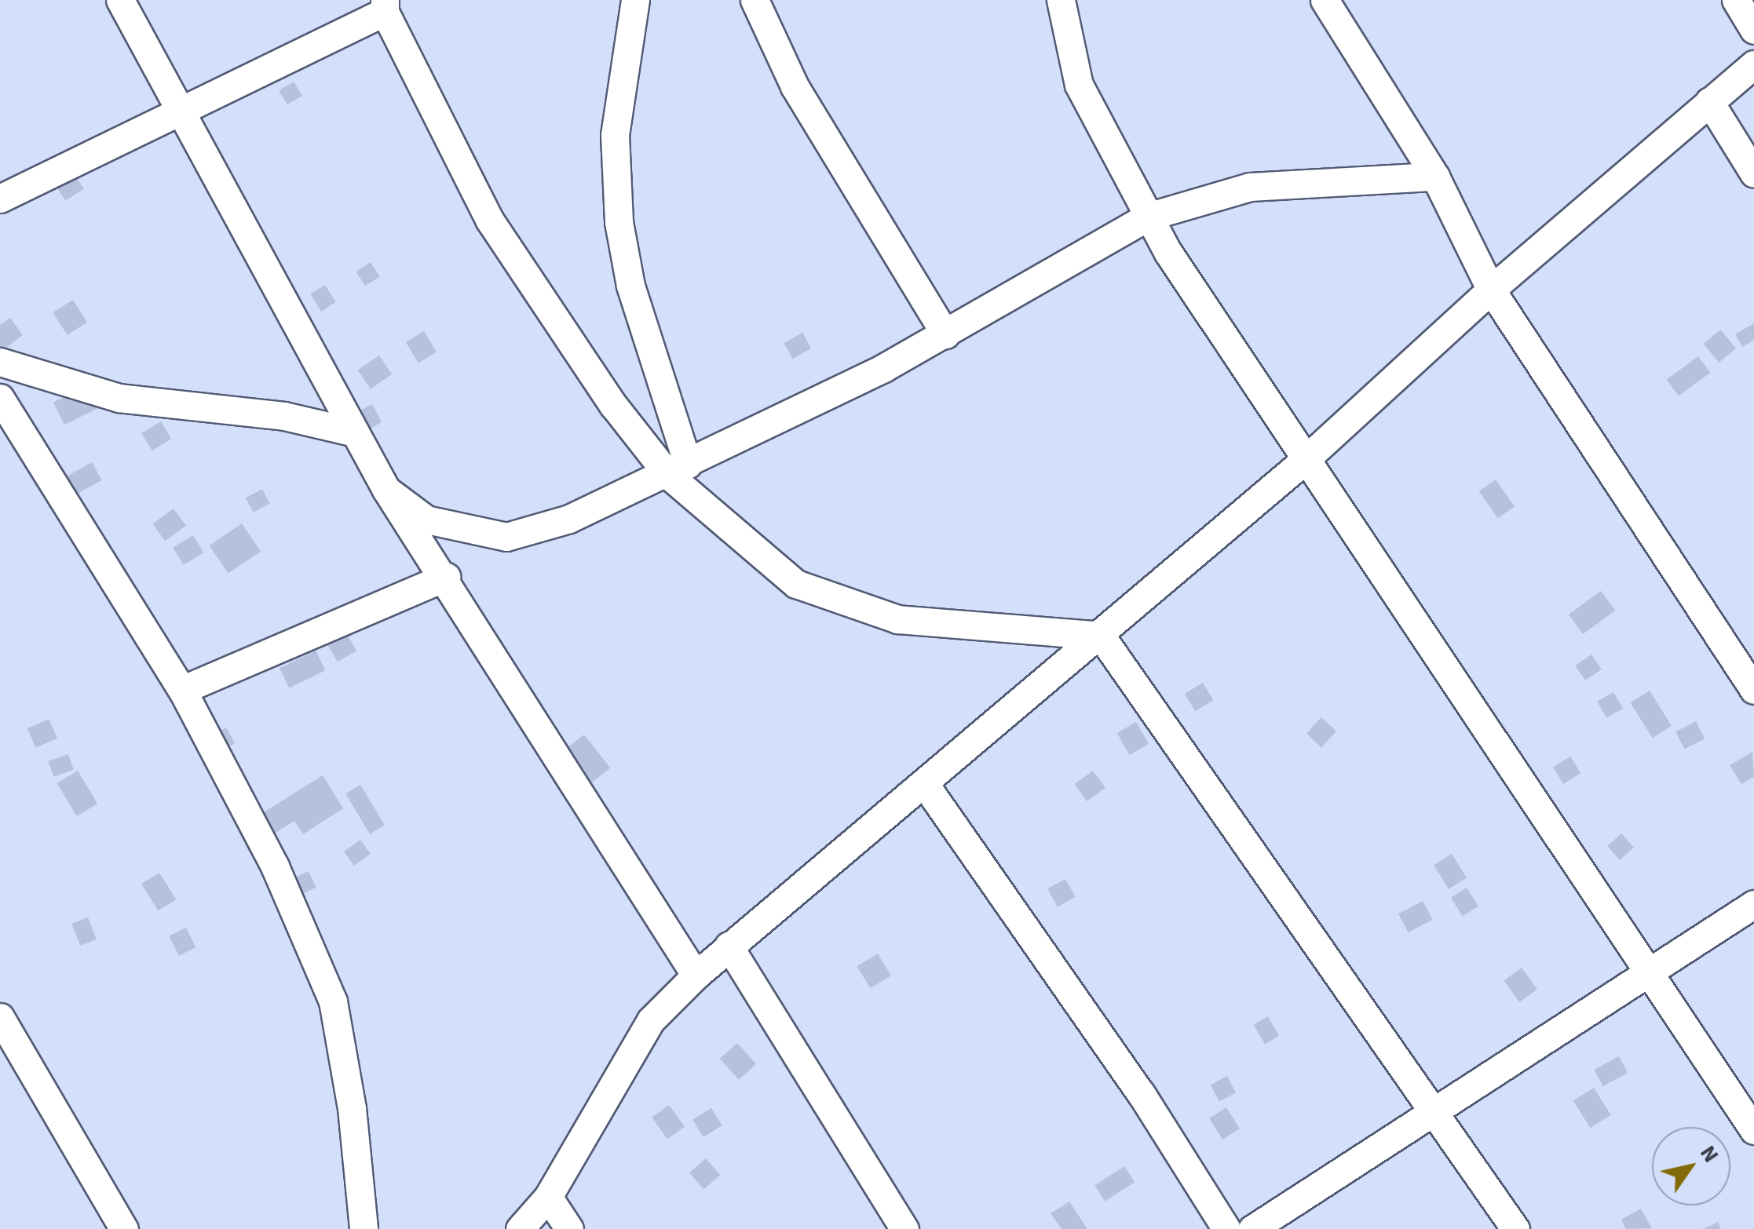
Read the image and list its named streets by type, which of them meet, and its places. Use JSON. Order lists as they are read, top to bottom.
{
  "north": "top right"
}
